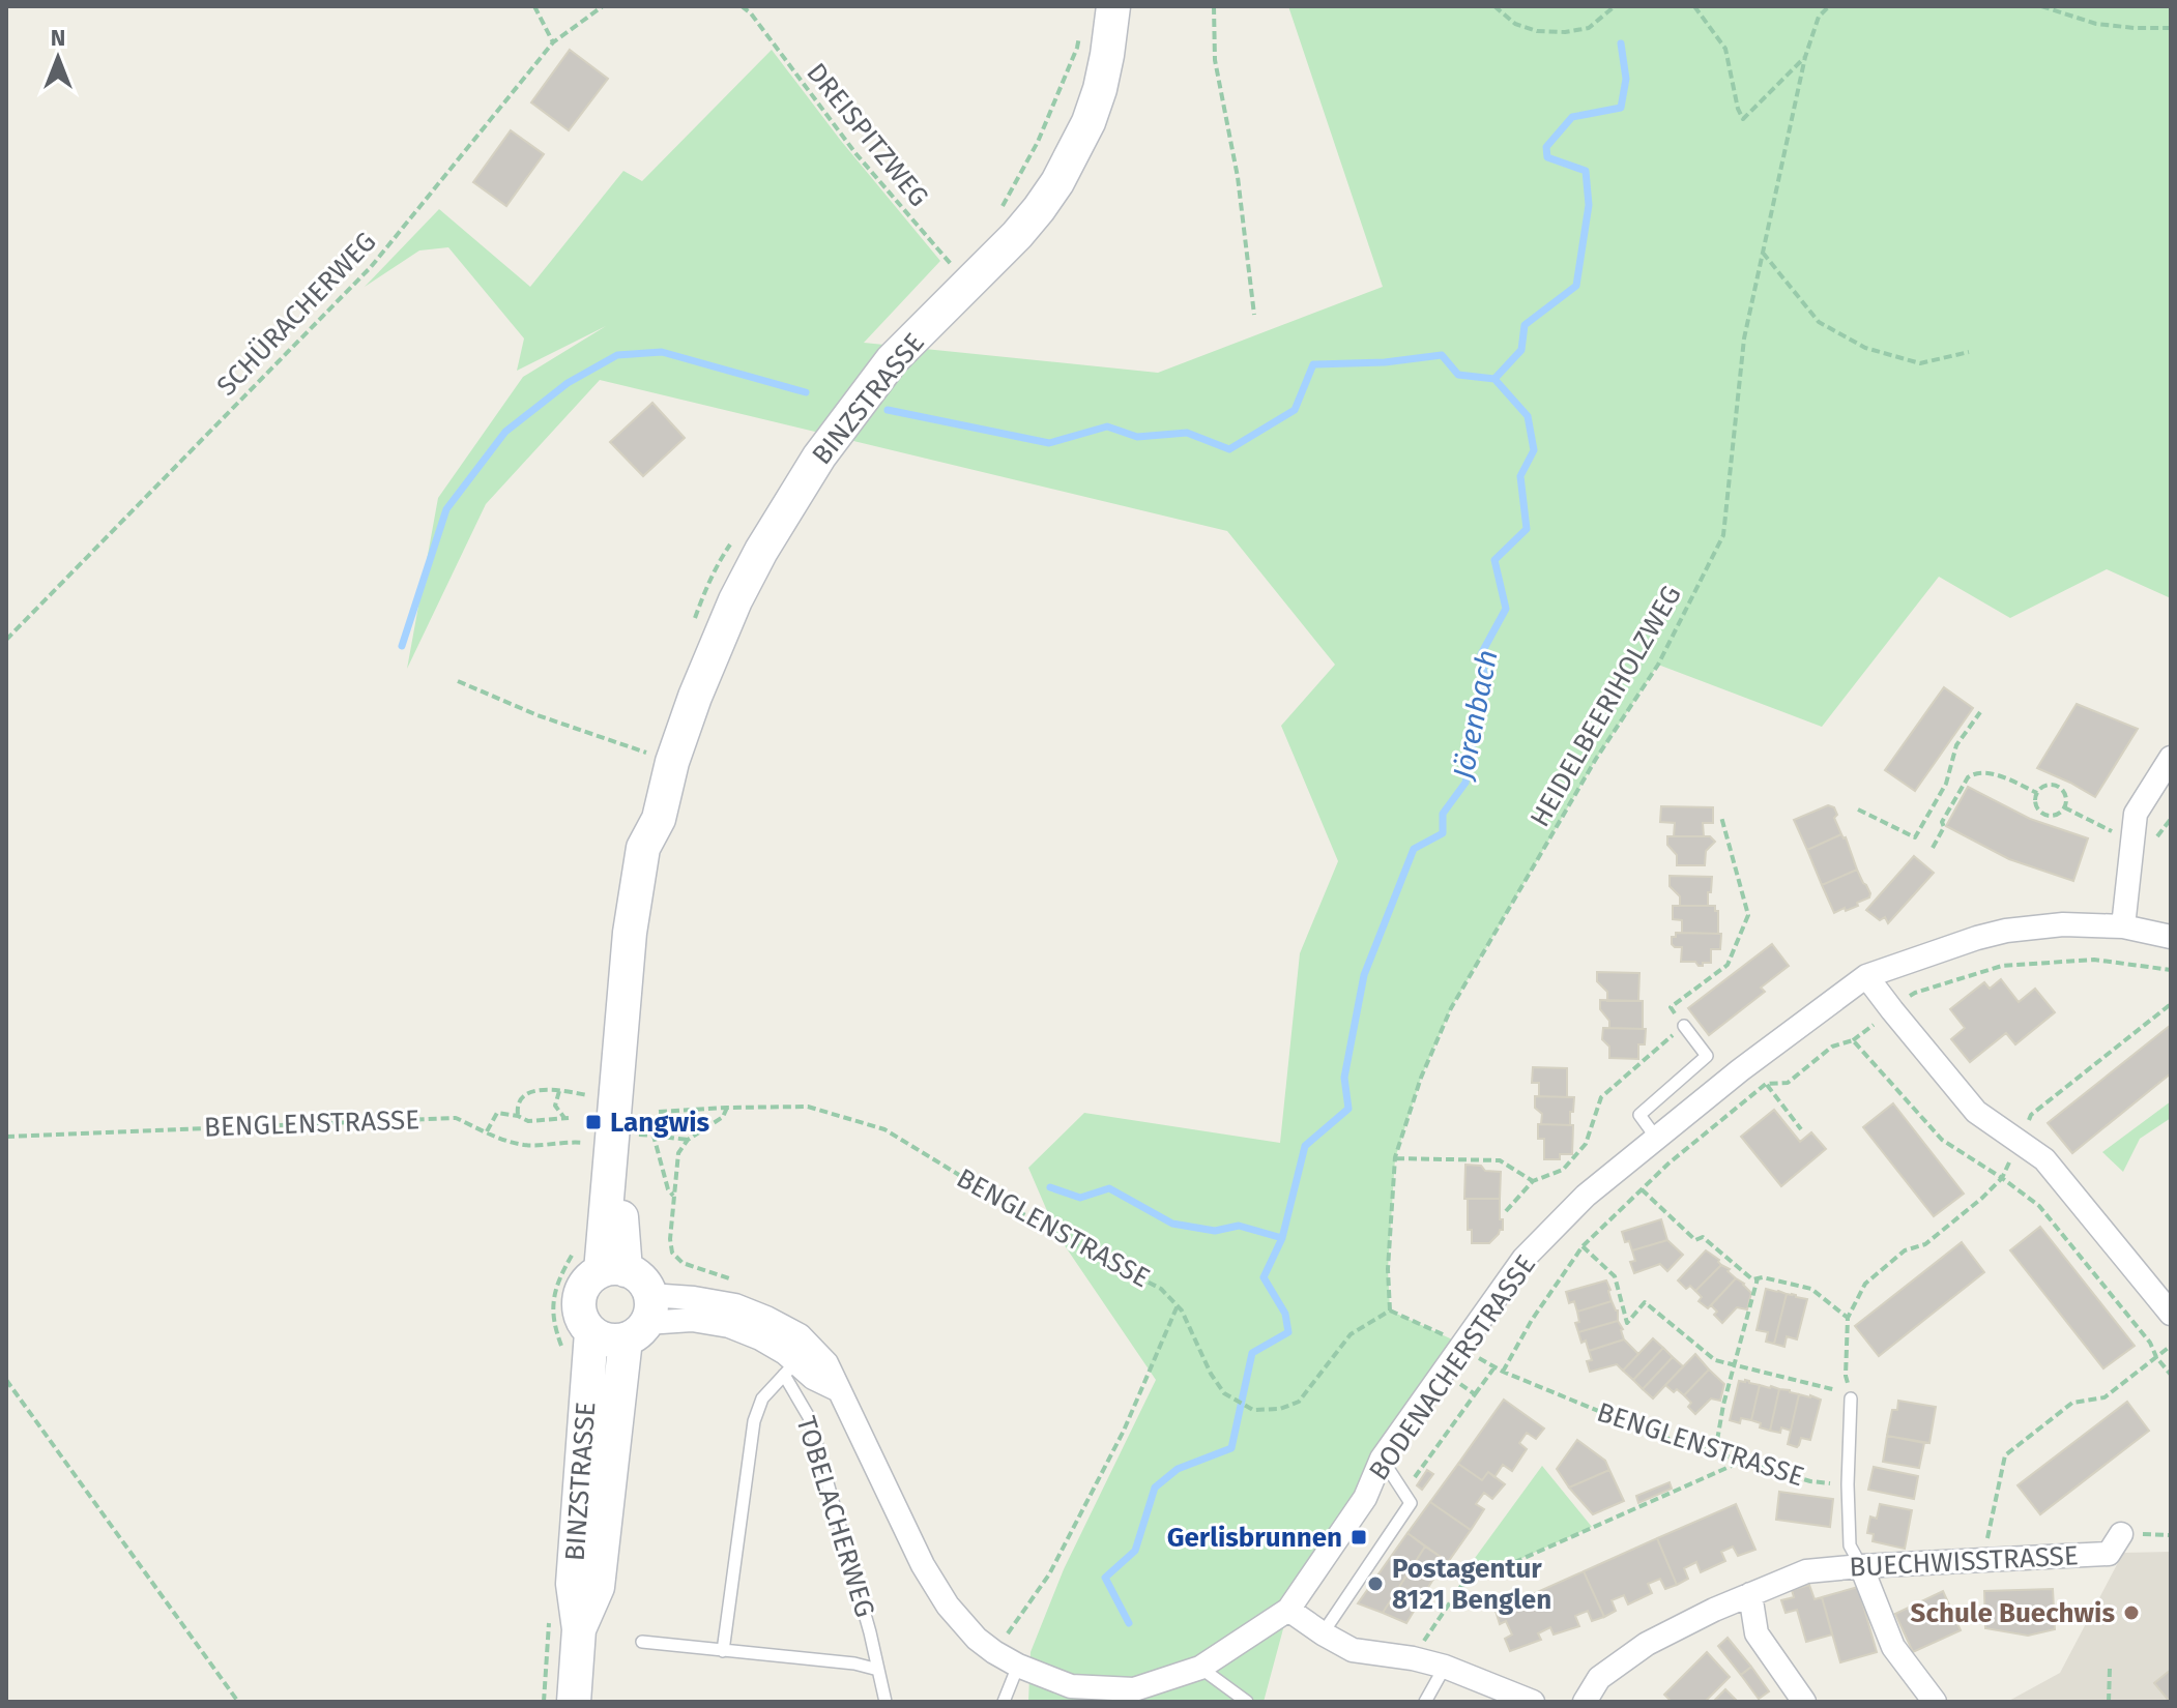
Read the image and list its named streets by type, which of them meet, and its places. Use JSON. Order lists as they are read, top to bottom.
{
  "streets": {
    "main road": ["BINZSTRASSE"],
    "street": ["BODENACHERSTRASSE", "BUECHWISSTRASSE"],
    "lane": ["TOBELACHERWEG"],
    "path": [
      "DREISPITZWEG",
      "SCHÜRACHERWEG",
      "HEIDELBEERIHOLZWEG",
      "BENGLENSTRASSE"
    ]
  },
  "crossings": [
    ["DREISPITZWEG", "BINZSTRASSE"],
    ["BINZSTRASSE", "BENGLENSTRASSE"],
    ["BINZSTRASSE", "BODENACHERSTRASSE"],
    ["HEIDELBEERIHOLZWEG", "BENGLENSTRASSE"],
    ["BODENACHERSTRASSE", "TOBELACHERWEG"]
  ],
  "water": ["Jörenbach"],
  "places": {
    "transit": ["Langwis", "Gerlisbrunnen"],
    "other": ["Postagentur 8121 Benglen", "Schule Buechwis"]
  },
  "north": "top"
}
